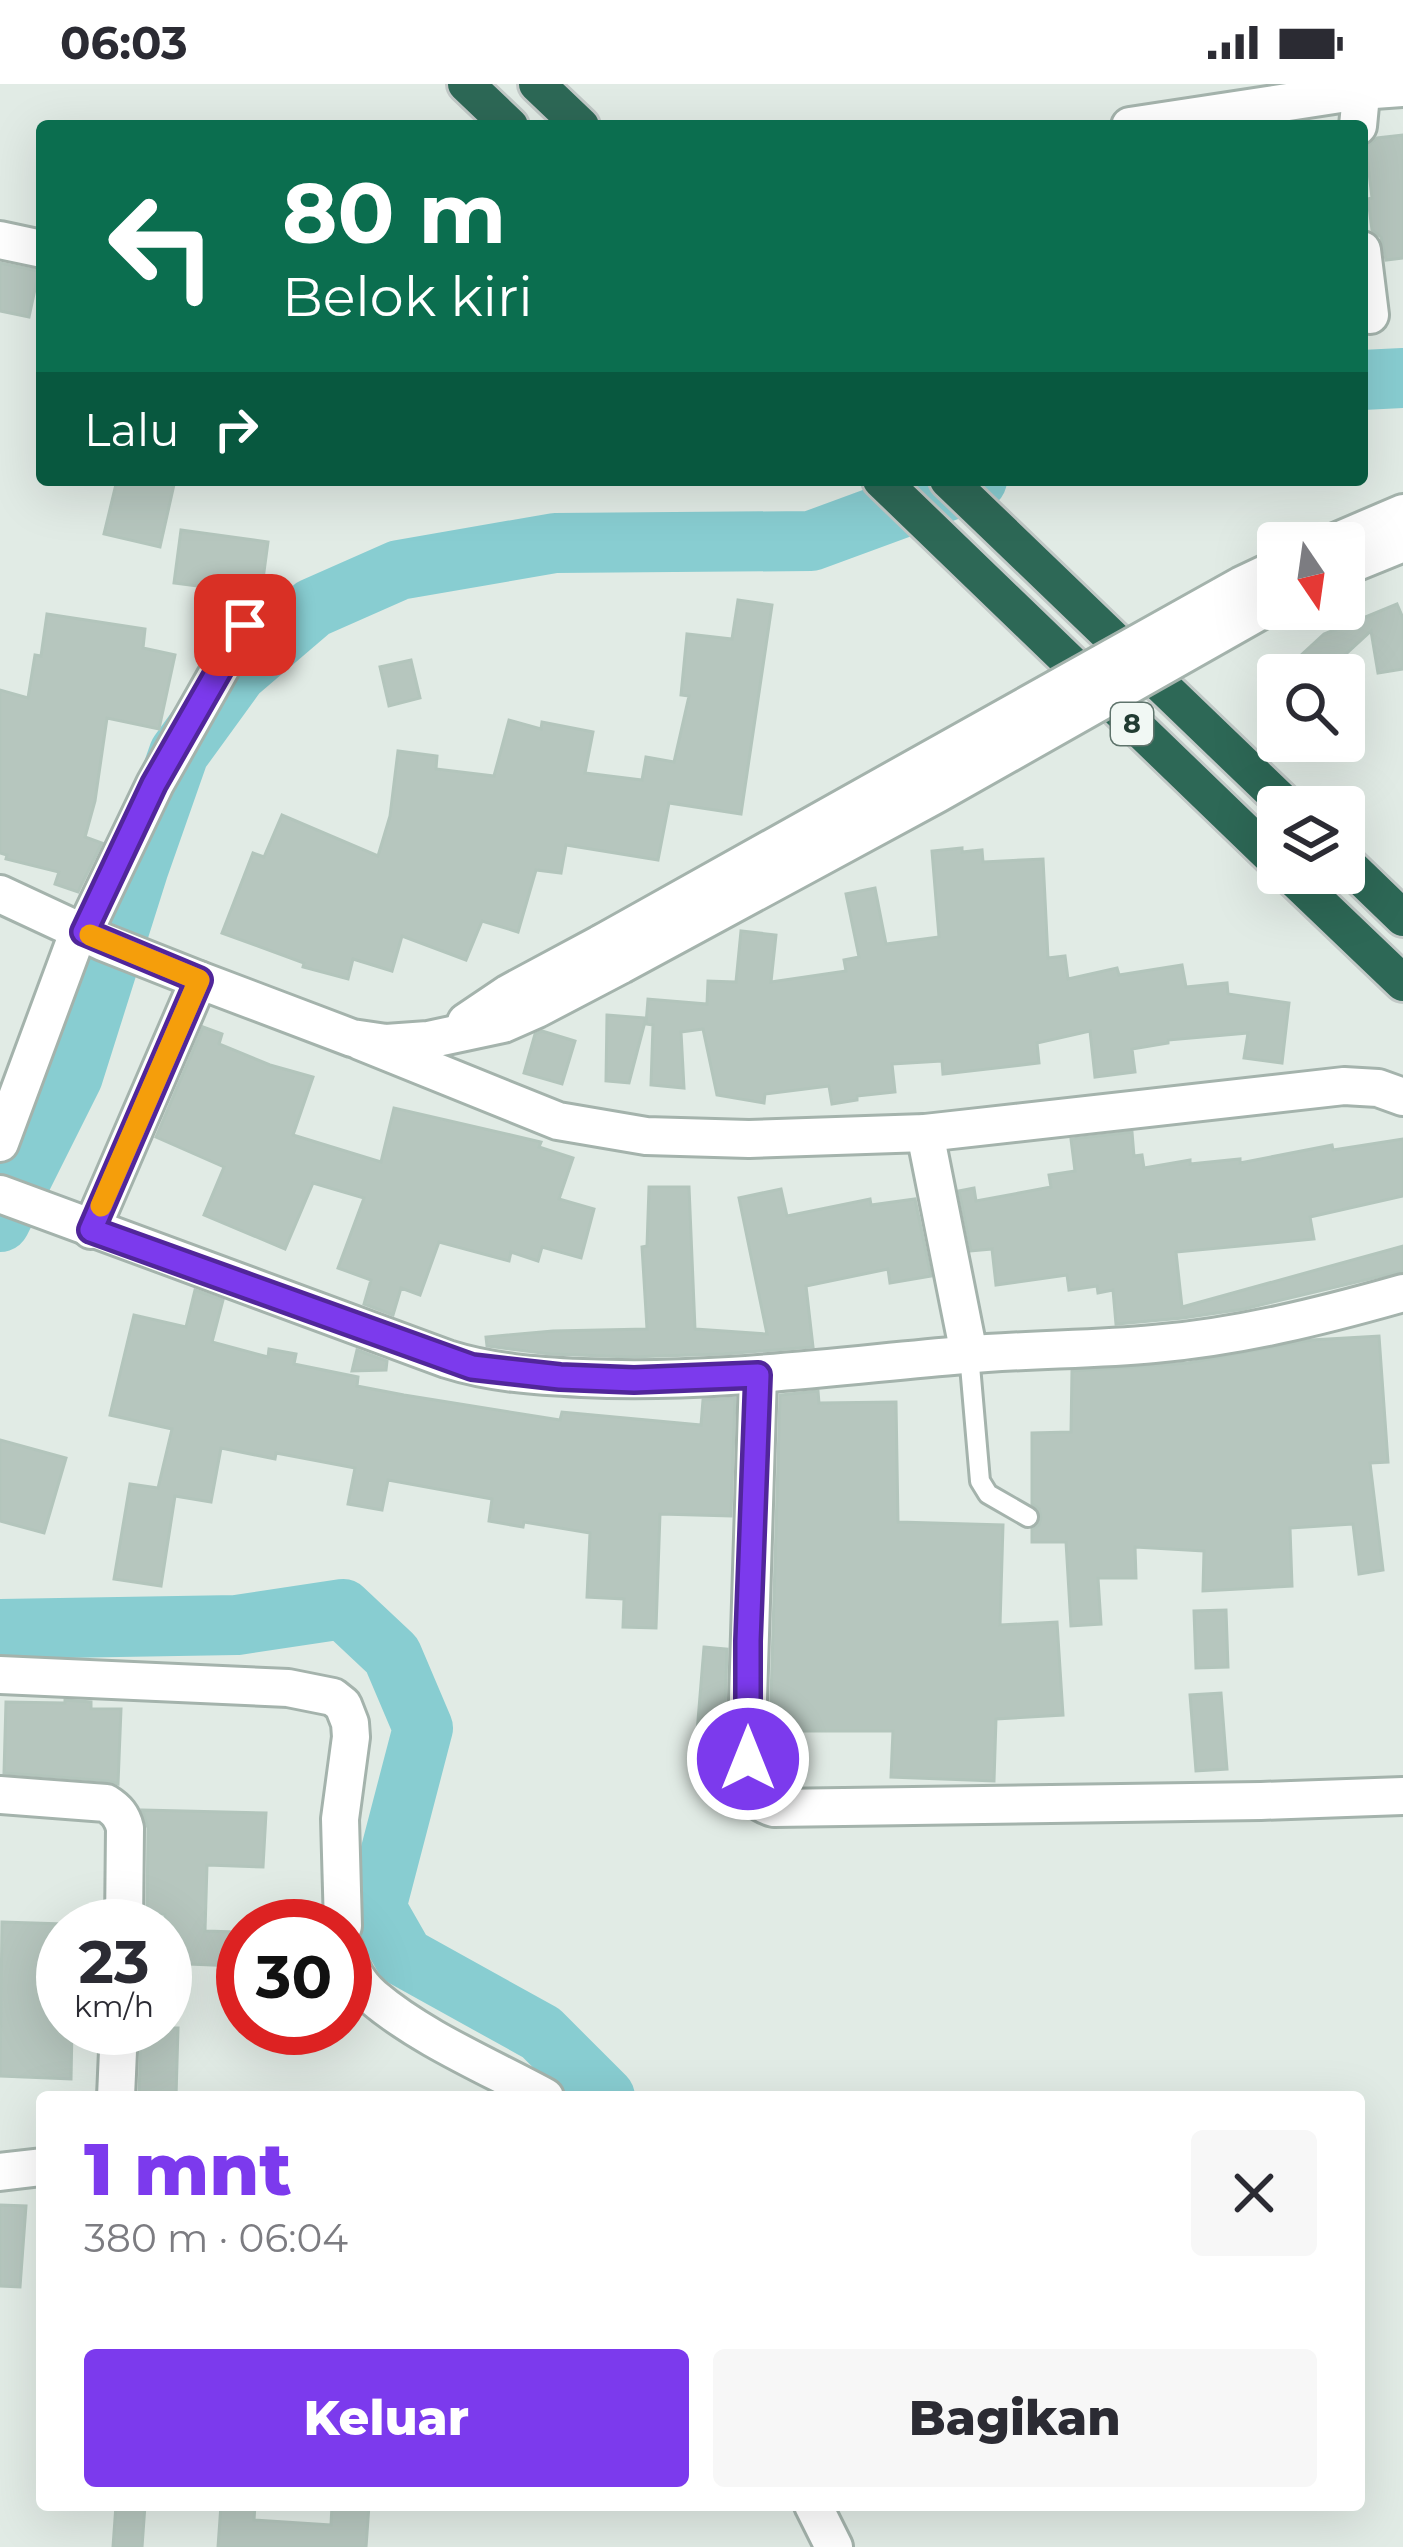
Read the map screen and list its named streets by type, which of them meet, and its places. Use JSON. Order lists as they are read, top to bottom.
{
  "streets": {
    "highway": ["8"]
  },
  "north": "bottom",
  "page": {
    "status": "06:03",
    "turn": ["80 m", "Belok kiri"],
    "then": "Lalu",
    "speed": "23 km/h",
    "limit": "30",
    "heading": ["1 mnt", "380 m · 06:04"],
    "buttons": ["Keluar", "Bagikan"]
  }
}
